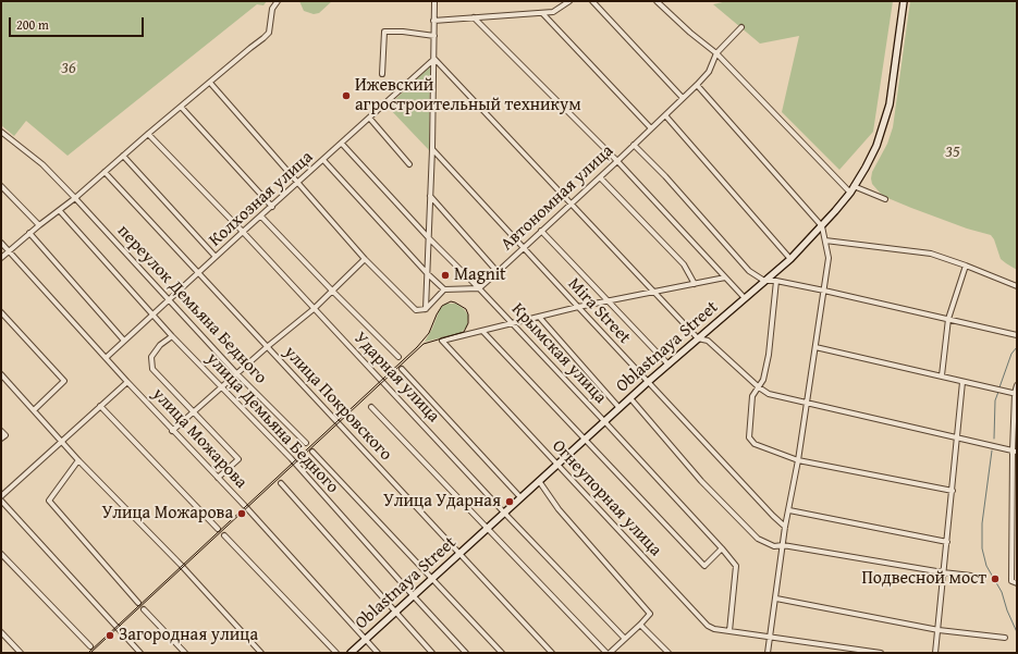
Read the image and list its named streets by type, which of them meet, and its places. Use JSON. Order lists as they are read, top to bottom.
{
  "streets": {
    "main road": ["Oblastnaya Street"],
    "street": [
      "Автономная улица",
      "Колхозная улица",
      "переулок Демьяна Бедного",
      "Mira Street",
      "Крымская улица",
      "Ударная улица",
      "улица Покровского",
      "улица Демьяна Бедного",
      "улица Можарова",
      "Огнеупорная улица"
    ]
  },
  "crossings": [
    ["Автономная улица", "Mira Street"],
    ["Автономная улица", "Крымская улица"],
    ["Колхозная улица", "переулок Демьяна Бедного"],
    ["Колхозная улица", "Крымская улица"],
    ["Колхозная улица", "Ударная улица"],
    ["Колхозная улица", "улица Покровского"],
    ["Колхозная улица", "улица Демьяна Бедного"],
    ["Колхозная улица", "улица Можарова"],
    ["Mira Street", "Oblastnaya Street"],
    ["Oblastnaya Street", "Крымская улица"],
    ["Oblastnaya Street", "Ударная улица"],
    ["Oblastnaya Street", "улица Покровского"],
    ["Oblastnaya Street", "улица Демьяна Бедного"],
    ["Oblastnaya Street", "улица Можарова"],
    ["Oblastnaya Street", "Огнеупорная улица"],
    ["Крымская улица", "Огнеупорная улица"]
  ],
  "parks": ["36", "35"],
  "places": [
    "Ижевский агростроительный техникум",
    "Magnit",
    "Улица Ударная",
    "Улица Можарова",
    "Подвесной мост",
    "Загородная улица"
  ],
  "scale_bar": "200 m"
}
